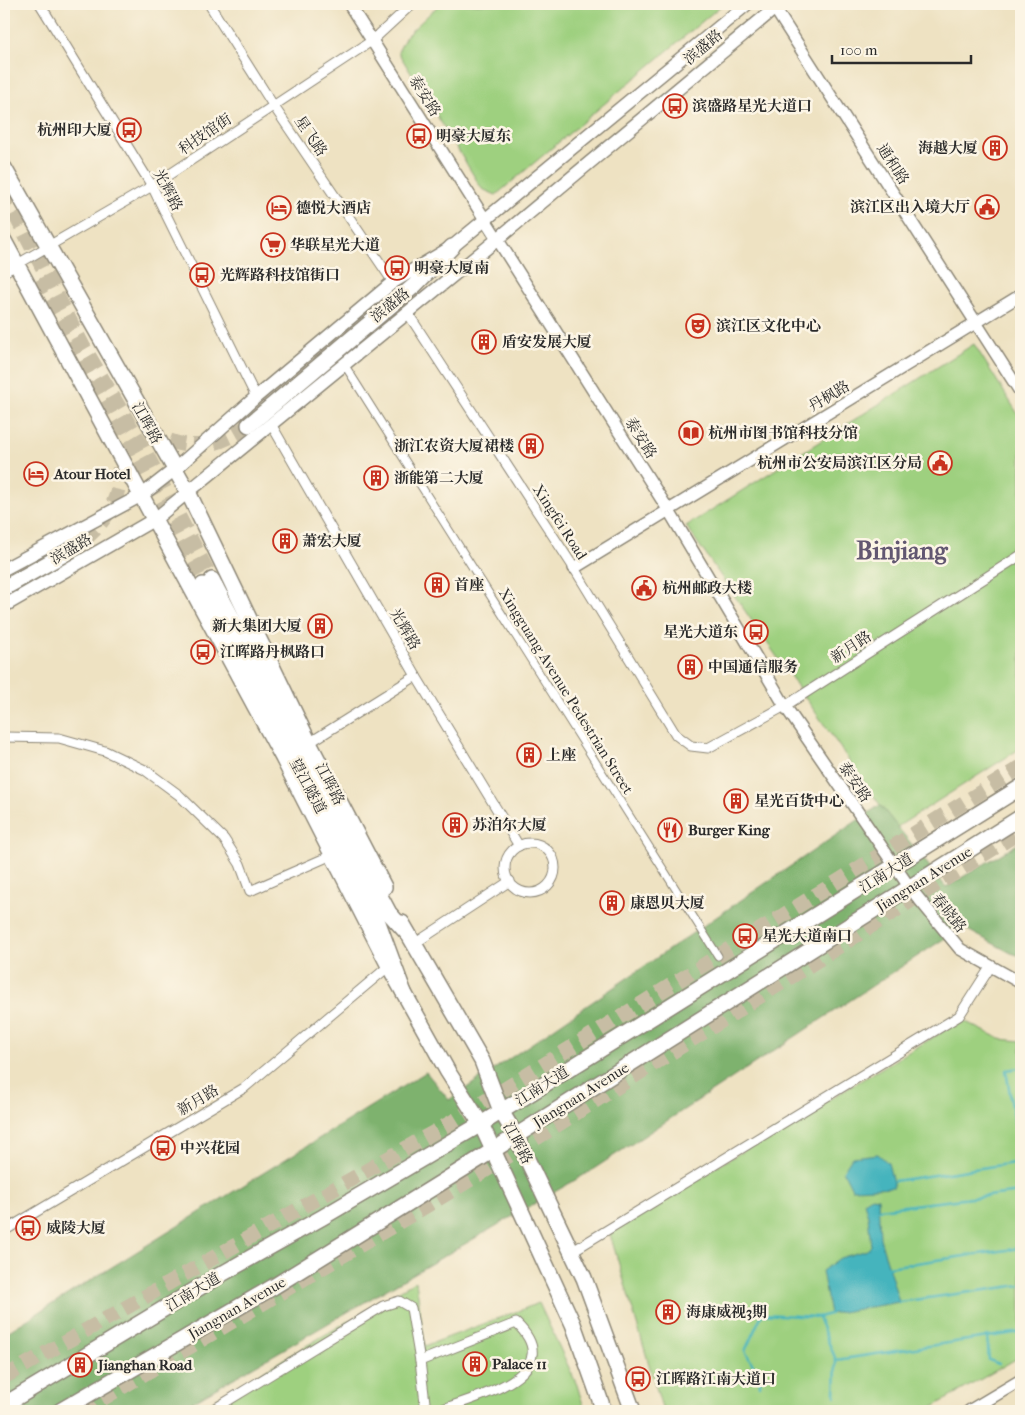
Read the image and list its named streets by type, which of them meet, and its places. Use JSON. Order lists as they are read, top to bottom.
{
  "streets": {
    "main road": [
      "滨盛路",
      "江晖路",
      "望江隧道",
      "江南大道",
      "Jiangnan Avenue"
    ],
    "street": [
      "泰安路",
      "科技馆街",
      "星飞路",
      "通和路",
      "光辉路",
      "丹枫路",
      "Xingfei Road",
      "新月路",
      "Xingguang Avenue Pedestrian Street",
      "春晓路"
    ]
  },
  "crossings": [
    ["滨盛路", "泰安路"],
    ["滨盛路", "星飞路"],
    ["滨盛路", "通和路"],
    ["滨盛路", "光辉路"],
    ["滨盛路", "江晖路"],
    ["滨盛路", "Xingfei Road"],
    ["滨盛路", "Xingguang Avenue Pedestrian Street"],
    ["泰安路", "科技馆街"],
    ["泰安路", "丹枫路"],
    ["泰安路", "新月路"],
    ["泰安路", "江南大道"],
    ["泰安路", "Jiangnan Avenue"],
    ["泰安路", "春晓路"],
    ["科技馆街", "星飞路"],
    ["科技馆街", "光辉路"],
    ["科技馆街", "江晖路"],
    ["通和路", "丹枫路"],
    ["丹枫路", "Xingfei Road"],
    ["江晖路", "新月路"],
    ["江晖路", "望江隧道"],
    ["江晖路", "江南大道"],
    ["江晖路", "Jiangnan Avenue"],
    ["Xingfei Road", "新月路"],
    ["Jiangnan Avenue", "春晓路"]
  ],
  "districts": ["Binjiang"],
  "places": {
    "bus stop": [
      "滨盛路星光大道口",
      "杭州印大厦",
      "明豪大厦东",
      "明豪大厦南",
      "光辉路科技馆街口",
      "星光大道东",
      "江晖路丹枫路口",
      "星光大道南口",
      "中兴花园",
      "威陵大厦",
      "江晖路江南大道口"
    ],
    "building": [
      "海越大厦",
      "盾安发展大厦",
      "浙江农资大厦裙楼",
      "浙能第二大厦",
      "萧宏大厦",
      "首座",
      "新大集团大厦",
      "中国通信服务",
      "上座",
      "星光百货中心",
      "苏泊尔大厦",
      "康恩贝大厦",
      "海康威视3期",
      "Palace 11",
      "Jianghan Road"
    ],
    "public building": ["滨江区出入境大厅", "杭州市公安局滨江区分局", "杭州邮政大楼"],
    "hotel": ["德悦大酒店", "Atour Hotel"],
    "supermarket": ["华联星光大道"],
    "theatre": ["滨江区文化中心"],
    "library": ["杭州市图书馆科技分馆"],
    "restaurant": ["Burger King"]
  },
  "scale_bar": "100 m"
}
